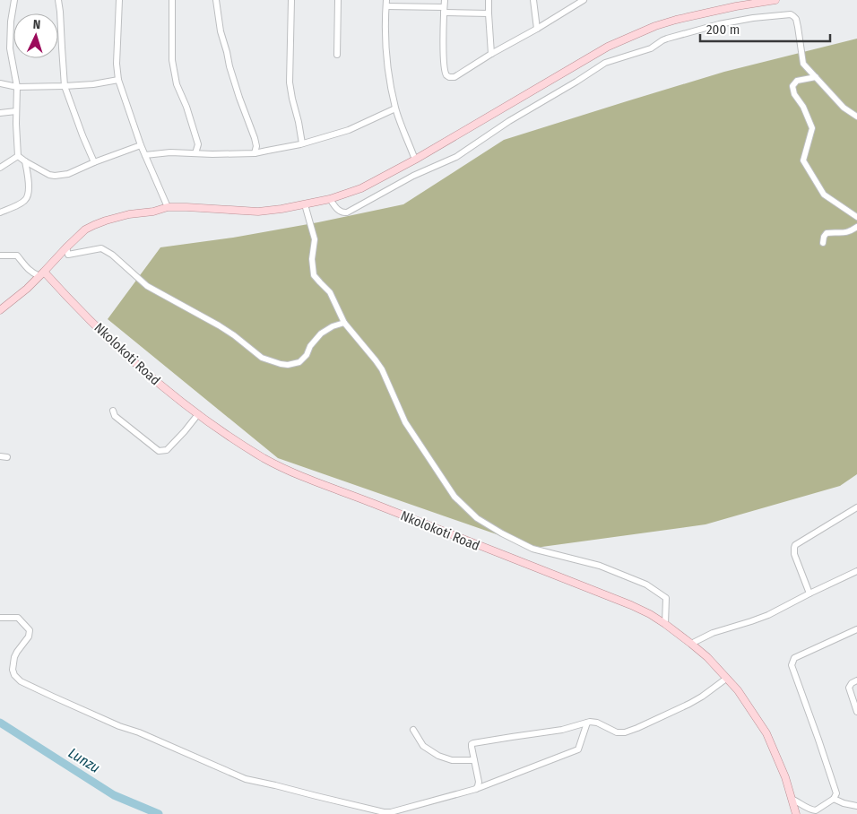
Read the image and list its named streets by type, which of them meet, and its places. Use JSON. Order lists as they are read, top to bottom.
{
  "streets": {
    "main road": ["Nkolokoti Road"]
  },
  "water": ["Lunzu"],
  "scale_bar": "200 m",
  "north": "top"
}
